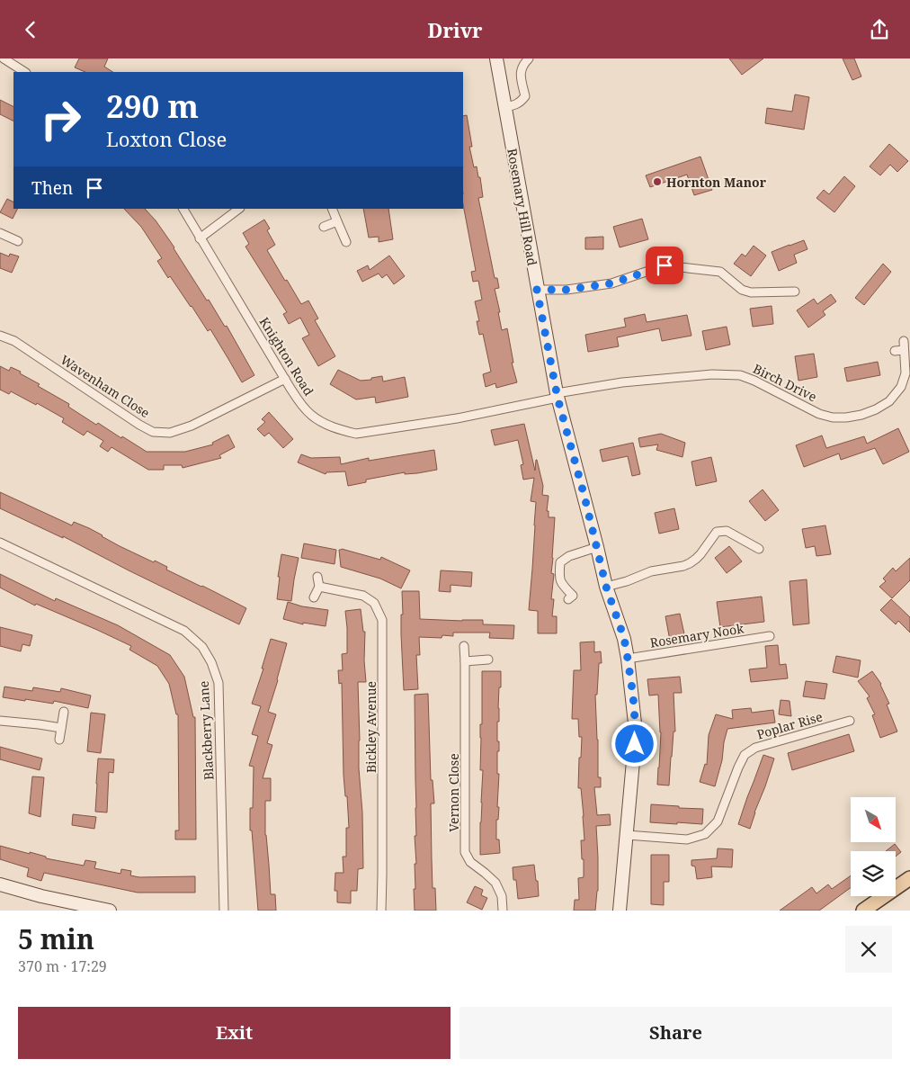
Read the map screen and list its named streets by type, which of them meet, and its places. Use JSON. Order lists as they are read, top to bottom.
{
  "streets": {
    "main road": ["Rosemary Hill Road"],
    "street": [
      "Knighton Road",
      "Birch Drive",
      "Wavenham Close",
      "Rosemary Nook",
      "Poplar Rise",
      "Bickley Avenue",
      "Blackberry Lane",
      "Vernon Close"
    ]
  },
  "crossings": [
    ["Rosemary Hill Road", "Knighton Road"],
    ["Rosemary Hill Road", "Birch Drive"],
    ["Rosemary Hill Road", "Rosemary Nook"],
    ["Rosemary Hill Road", "Poplar Rise"],
    ["Knighton Road", "Birch Drive"],
    ["Knighton Road", "Wavenham Close"]
  ],
  "places": ["Hornton Manor"],
  "north": "bottom right",
  "page": {
    "header": "Drivr",
    "turn": ["290 m", "Loxton Close"],
    "then": "Then",
    "heading": ["5 min", "370 m · 17:29"],
    "buttons": ["Exit", "Share"]
  }
}
